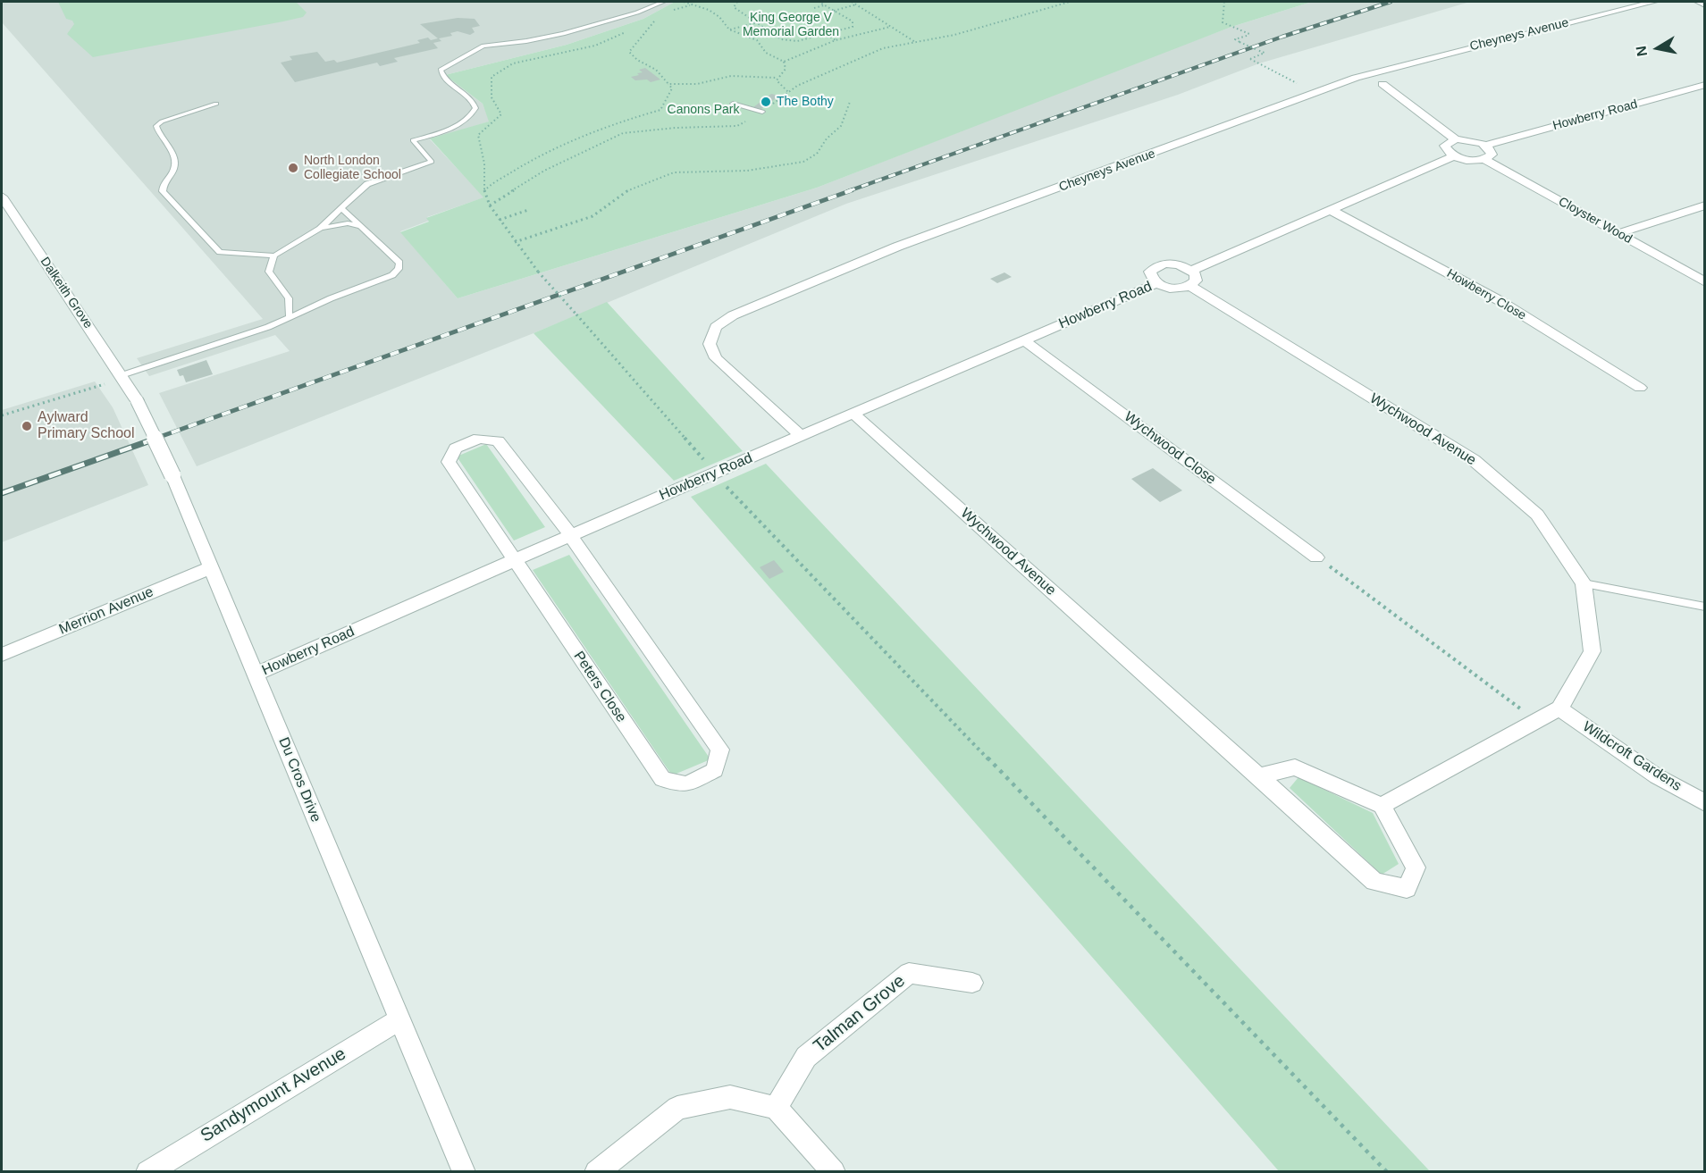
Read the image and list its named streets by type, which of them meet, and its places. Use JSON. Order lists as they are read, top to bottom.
{
  "streets": {
    "street": [
      "Cheyneys Avenue",
      "Howberry Road",
      "Cloyster Wood",
      "Dalkeith Grove",
      "Howberry Close",
      "Wychwood Avenue",
      "Wychwood Close",
      "Merrion Avenue",
      "Peters Close",
      "Wildcroft Gardens",
      "Du Cros Drive",
      "Talman Grove",
      "Sandymount Avenue"
    ]
  },
  "crossings": [
    ["Cheyneys Avenue", "Howberry Road"],
    ["Howberry Road", "Wychwood Avenue"],
    ["Howberry Road", "Wychwood Close"],
    ["Howberry Road", "Peters Close"],
    ["Howberry Road", "Du Cros Drive"],
    ["Dalkeith Grove", "Du Cros Drive"],
    ["Wychwood Avenue", "Wildcroft Gardens"],
    ["Merrion Avenue", "Du Cros Drive"],
    ["Du Cros Drive", "Sandymount Avenue"]
  ],
  "parks": ["King George V Memorial Garden", "Canons Park"],
  "places": ["The Bothy", "North London Collegiate School", "Aylward Primary School"],
  "north": "left"
}
